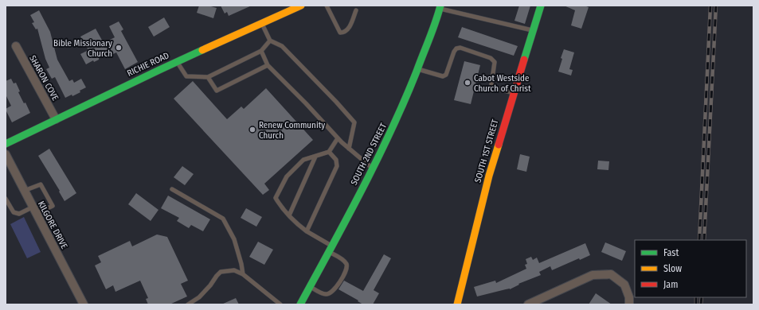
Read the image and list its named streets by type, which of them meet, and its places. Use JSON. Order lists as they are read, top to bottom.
{
  "streets": {
    "street": [
      "RICHIE ROAD",
      "SHARON COVE",
      "SOUTH 1ST STREET",
      "SOUTH 2ND STREET",
      "KILGORE DRIVE"
    ]
  },
  "crossings": [
    ["RICHIE ROAD", "SHARON COVE"]
  ],
  "places": ["Bible Missionary Church", "Cabot Westside Church of Christ", "Renew Community Church"],
  "legend": ["Fast", "Slow", "Jam"]
}
